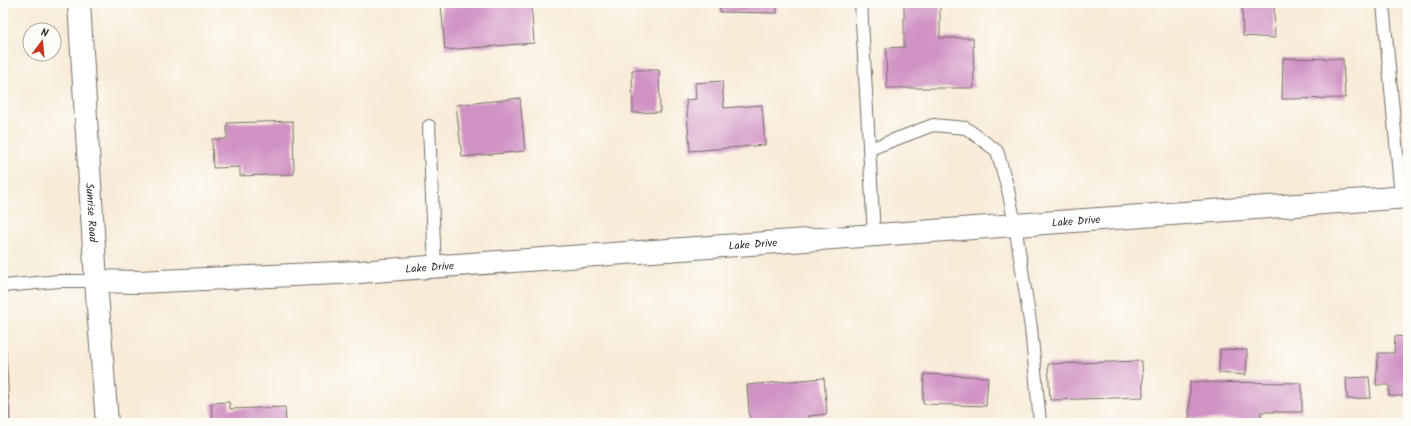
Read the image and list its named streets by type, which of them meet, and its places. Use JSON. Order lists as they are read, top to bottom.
{
  "streets": {
    "street": ["Sunrise Road", "Lake Drive"]
  },
  "crossings": [
    ["Sunrise Road", "Lake Drive"]
  ],
  "north": "top"
}
